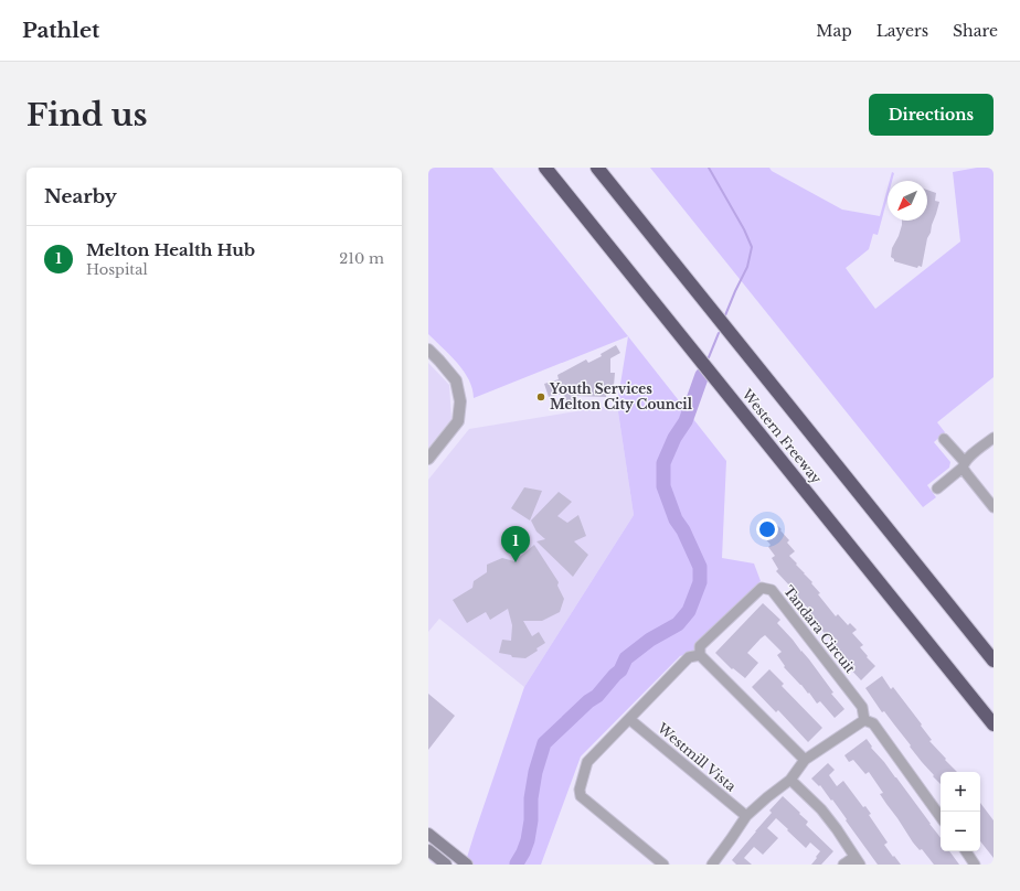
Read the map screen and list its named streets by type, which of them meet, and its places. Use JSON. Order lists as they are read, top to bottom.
{
  "streets": {
    "highway": ["Western Freeway"],
    "street": ["Tandara Circuit", "Westmill Vista"]
  },
  "places": ["Youth Services Melton City Council"],
  "north": "bottom left",
  "page": {
    "header": "Pathlet",
    "nav": ["Map", "Layers", "Share"],
    "buttons": "Directions",
    "title": "Find us",
    "heading": "Nearby",
    "list": [
      {
        "mark": "1",
        "name": "Melton Health Hub",
        "note": "Hospital",
        "value": "210 m"
      }
    ],
    "pins": "1",
    "map_buttons": ["+", "−"]
  }
}
